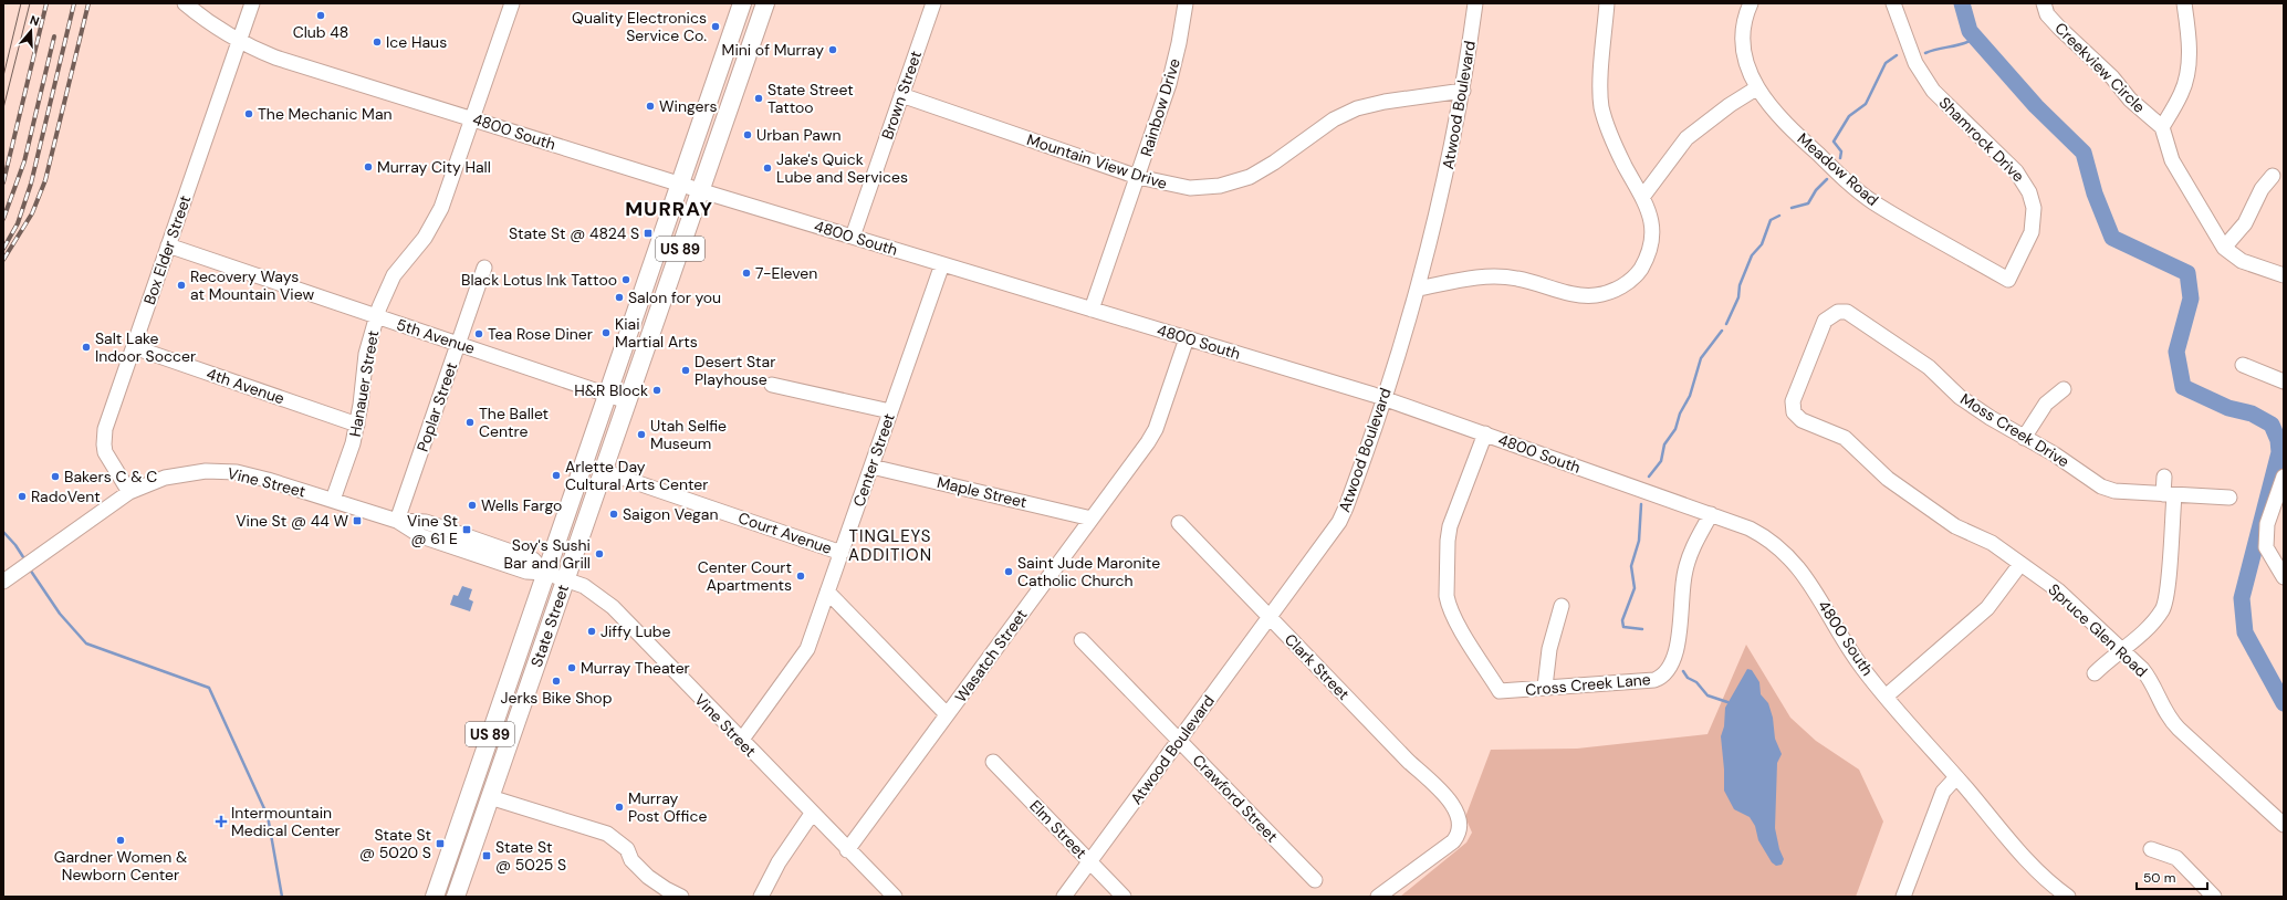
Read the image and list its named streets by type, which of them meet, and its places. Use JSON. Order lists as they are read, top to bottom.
{
  "streets": {
    "main road": ["US 89", "State Street"],
    "street": [
      "Creekview Circle",
      "Brown Street",
      "Atwood Boulevard",
      "Rainbow Drive",
      "4800 South",
      "Shamrock Drive",
      "Mountain View Drive",
      "Meadow Road",
      "Box Elder Street",
      "5th Avenue",
      "Hanauer Street",
      "4th Avenue",
      "Poplar Street",
      "Moss Creek Drive",
      "Center Street",
      "Vine Street",
      "Maple Street",
      "Court Avenue",
      "Spruce Glen Road",
      "Wasatch Street",
      "Clark Street",
      "Cross Creek Lane",
      "Crawford Street",
      "Elm Street"
    ]
  },
  "crossings": [
    ["Brown Street", "4800 South"],
    ["Brown Street", "Mountain View Drive"],
    ["Atwood Boulevard", "4800 South"],
    ["Atwood Boulevard", "Mountain View Drive"],
    ["Atwood Boulevard", "Clark Street"],
    ["Atwood Boulevard", "Crawford Street"],
    ["Atwood Boulevard", "Elm Street"],
    ["Rainbow Drive", "4800 South"],
    ["Rainbow Drive", "Mountain View Drive"],
    ["4800 South", "Box Elder Street"],
    ["4800 South", "Hanauer Street"],
    ["4800 South", "Center Street"],
    ["4800 South", "State Street"],
    ["4800 South", "Wasatch Street"],
    ["4800 South", "Cross Creek Lane"],
    ["Shamrock Drive", "Meadow Road"],
    ["Box Elder Street", "5th Avenue"],
    ["Box Elder Street", "4th Avenue"],
    ["Box Elder Street", "Vine Street"],
    ["5th Avenue", "Hanauer Street"],
    ["5th Avenue", "Poplar Street"],
    ["5th Avenue", "State Street"],
    ["Hanauer Street", "4th Avenue"],
    ["Hanauer Street", "Vine Street"],
    ["Poplar Street", "Vine Street"],
    ["Moss Creek Drive", "Spruce Glen Road"],
    ["Center Street", "Vine Street"],
    ["Center Street", "Maple Street"],
    ["Center Street", "Court Avenue"],
    ["Vine Street", "State Street"],
    ["Vine Street", "Wasatch Street"],
    ["Maple Street", "Wasatch Street"],
    ["Court Avenue", "State Street"]
  ],
  "districts": ["MURRAY", "TINGLEYS ADDITION"],
  "places": {
    "other": [
      "Club 48",
      "Quality Electronics Service Co.",
      "Ice Haus",
      "Mini of Murray",
      "State Street Tattoo",
      "Wingers",
      "The Mechanic Man",
      "Urban Pawn",
      "Murray City Hall",
      "Jake's Quick Lube and Services",
      "7-Eleven",
      "Black Lotus Ink Tattoo",
      "Recovery Ways at Mountain View",
      "Salon for you",
      "Kiai Martial Arts",
      "Tea Rose Diner",
      "Salt Lake Indoor Soccer",
      "Desert Star Playhouse",
      "H&R Block",
      "The Ballet Centre",
      "Utah Selfie Museum",
      "Arlette Day Cultural Arts Center",
      "Bakers C & C",
      "RadoVent",
      "Wells Fargo",
      "Saigon Vegan",
      "Soy's Sushi Bar and Grill",
      "Saint Jude Maronite Catholic Church",
      "Center Court Apartments",
      "Jiffy Lube",
      "Murray Theater",
      "Jerks Bike Shop",
      "Murray Post Office",
      "Gardner Women & Newborn Center"
    ],
    "transit": [
      "State St @ 4824 S",
      "Vine St @ 44 W",
      "Vine St @ 61 E",
      "State St @ 5020 S",
      "State St @ 5025 S"
    ],
    "health": ["Intermountain Medical Center"]
  },
  "scale_bar": "50 m",
  "north": "top"
}
